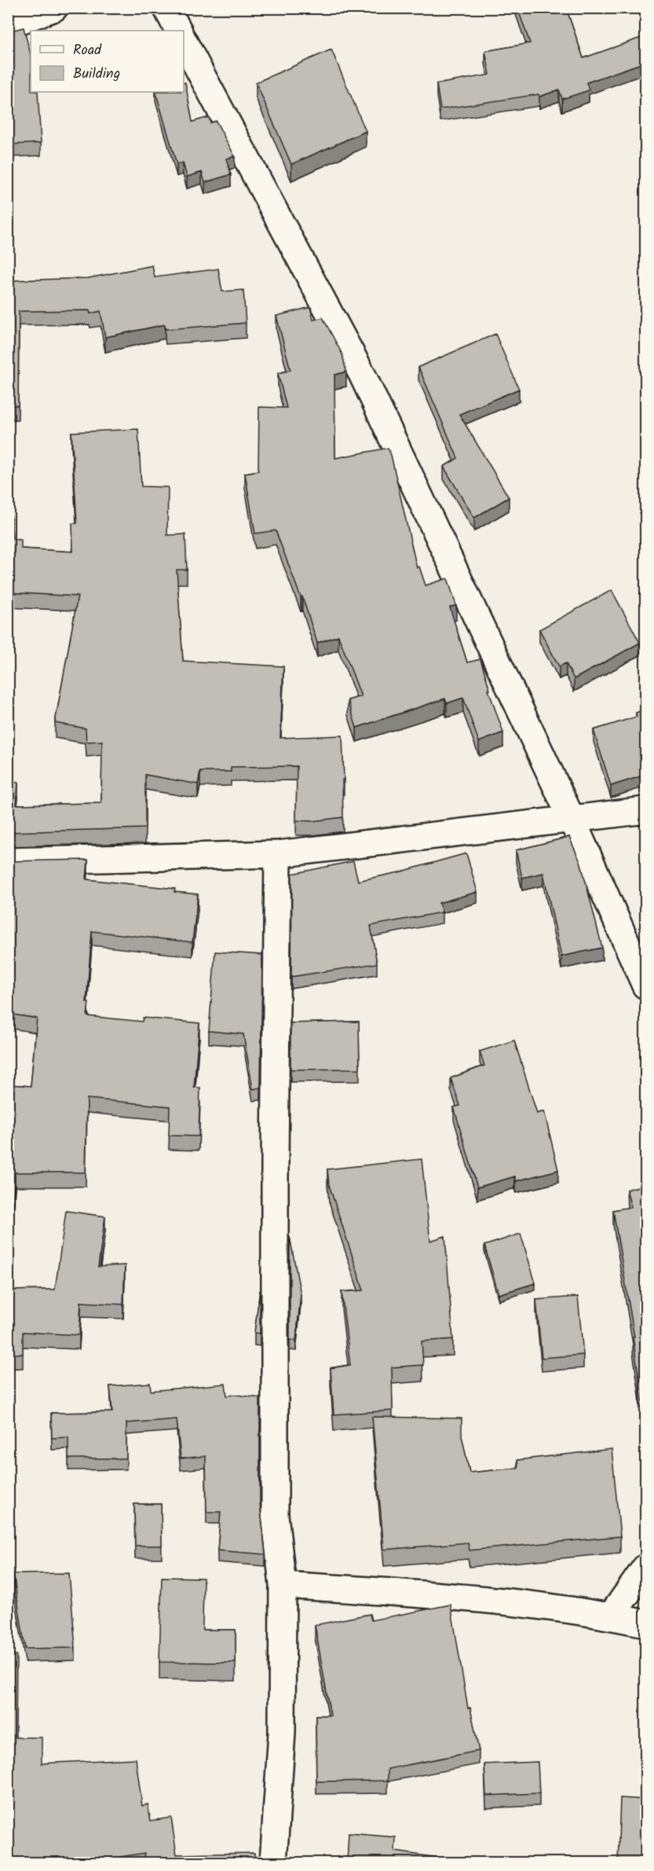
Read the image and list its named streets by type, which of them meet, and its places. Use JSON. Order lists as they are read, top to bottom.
{
  "legend": ["Road", "Building"]
}
